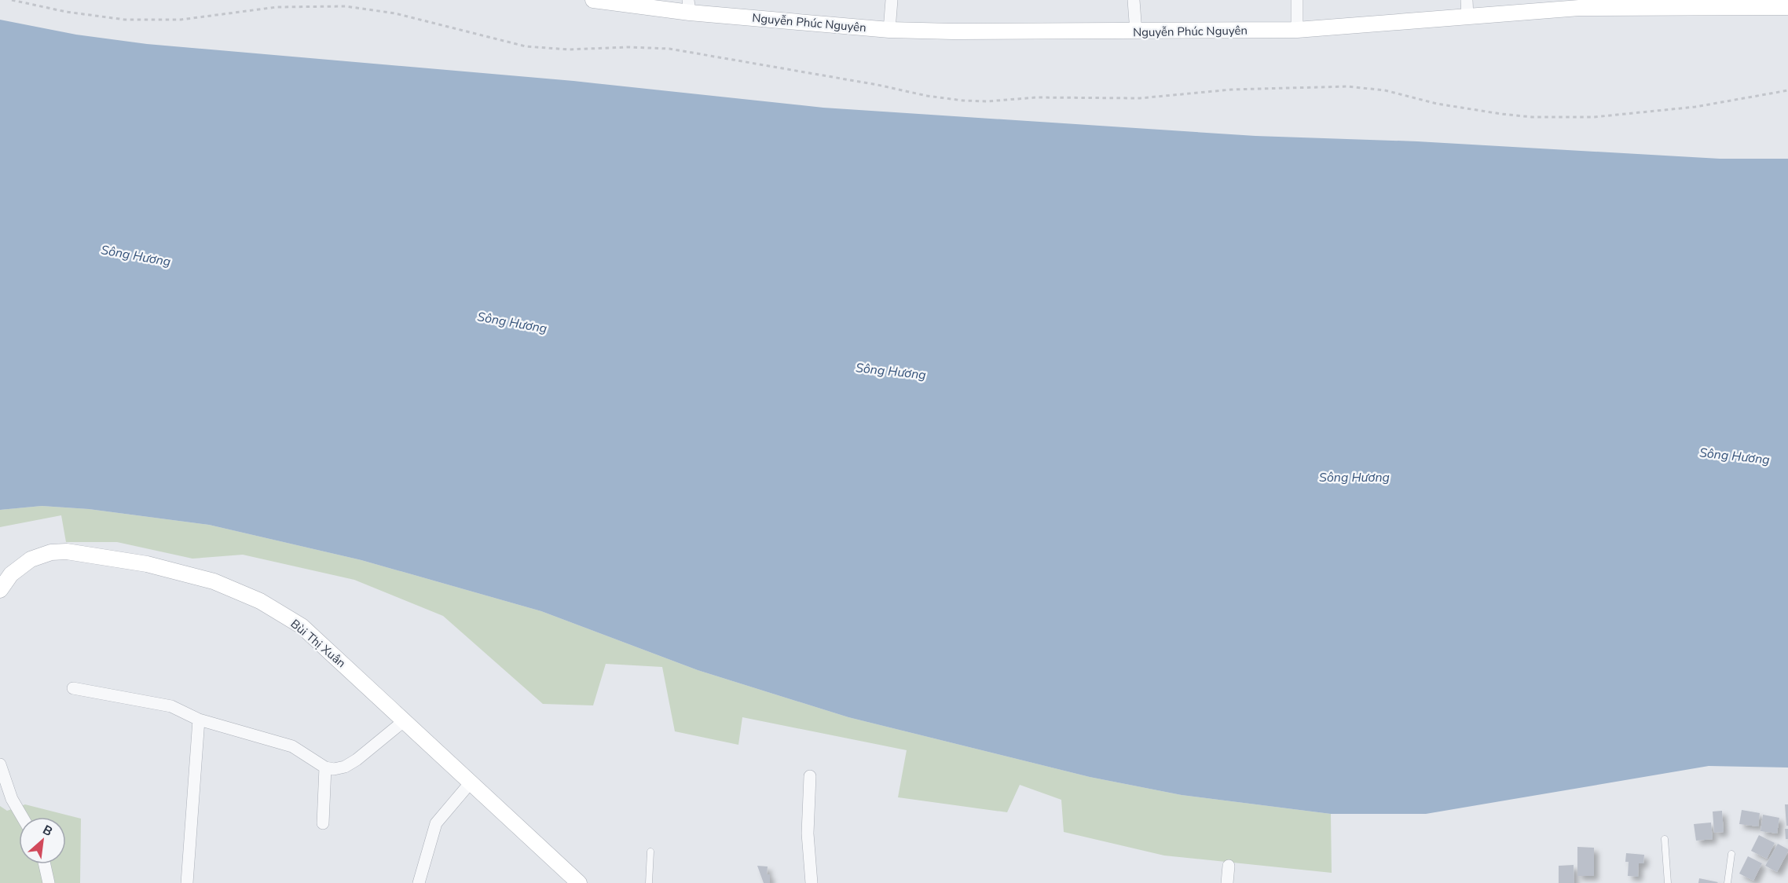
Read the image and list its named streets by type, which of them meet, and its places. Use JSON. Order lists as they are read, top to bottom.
{
  "streets": {
    "main road": ["Nguyễn Phúc Nguyên", "Bùi Thị Xuân"]
  },
  "water": ["Sông Hương"],
  "north": "top right"
}
